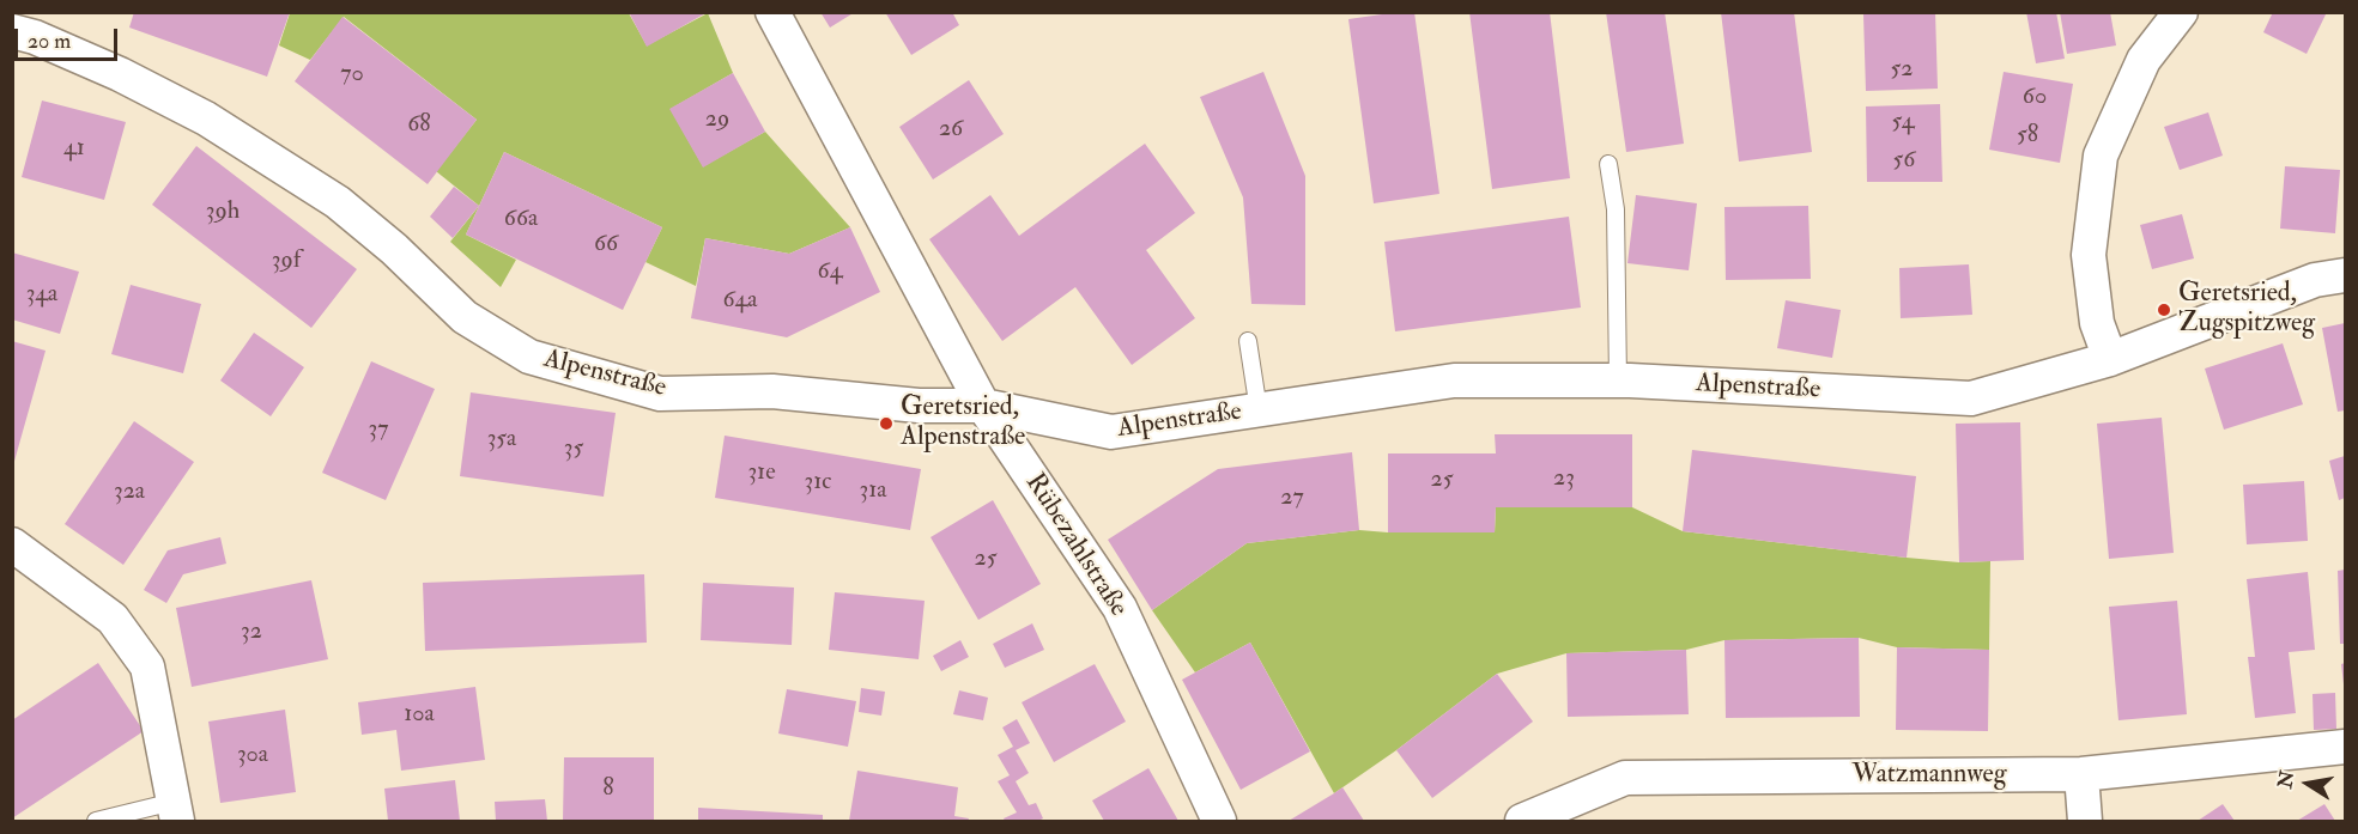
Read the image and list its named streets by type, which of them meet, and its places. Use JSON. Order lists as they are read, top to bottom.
{
  "streets": {
    "street": ["Alpenstraße", "Rübezahlstraße", "Watzmannweg"]
  },
  "crossings": [
    ["Alpenstraße", "Rübezahlstraße"]
  ],
  "places": ["Geretsried, Zugspitzweg", "Geretsried, Alpenstraße"],
  "house_numbers": [
    "52",
    "70",
    "60",
    "29",
    "54",
    "68",
    "26",
    "58",
    "41",
    "56",
    "39h",
    "66a",
    "66",
    "39f",
    "64",
    "34a",
    "64a",
    "37",
    "35a",
    "35",
    "31e",
    "23",
    "25",
    "31c",
    "31a",
    "32a",
    "27",
    "25",
    "32",
    "10a",
    "30a",
    "8"
  ],
  "scale_bar": "20 m",
  "north": "left"
}
